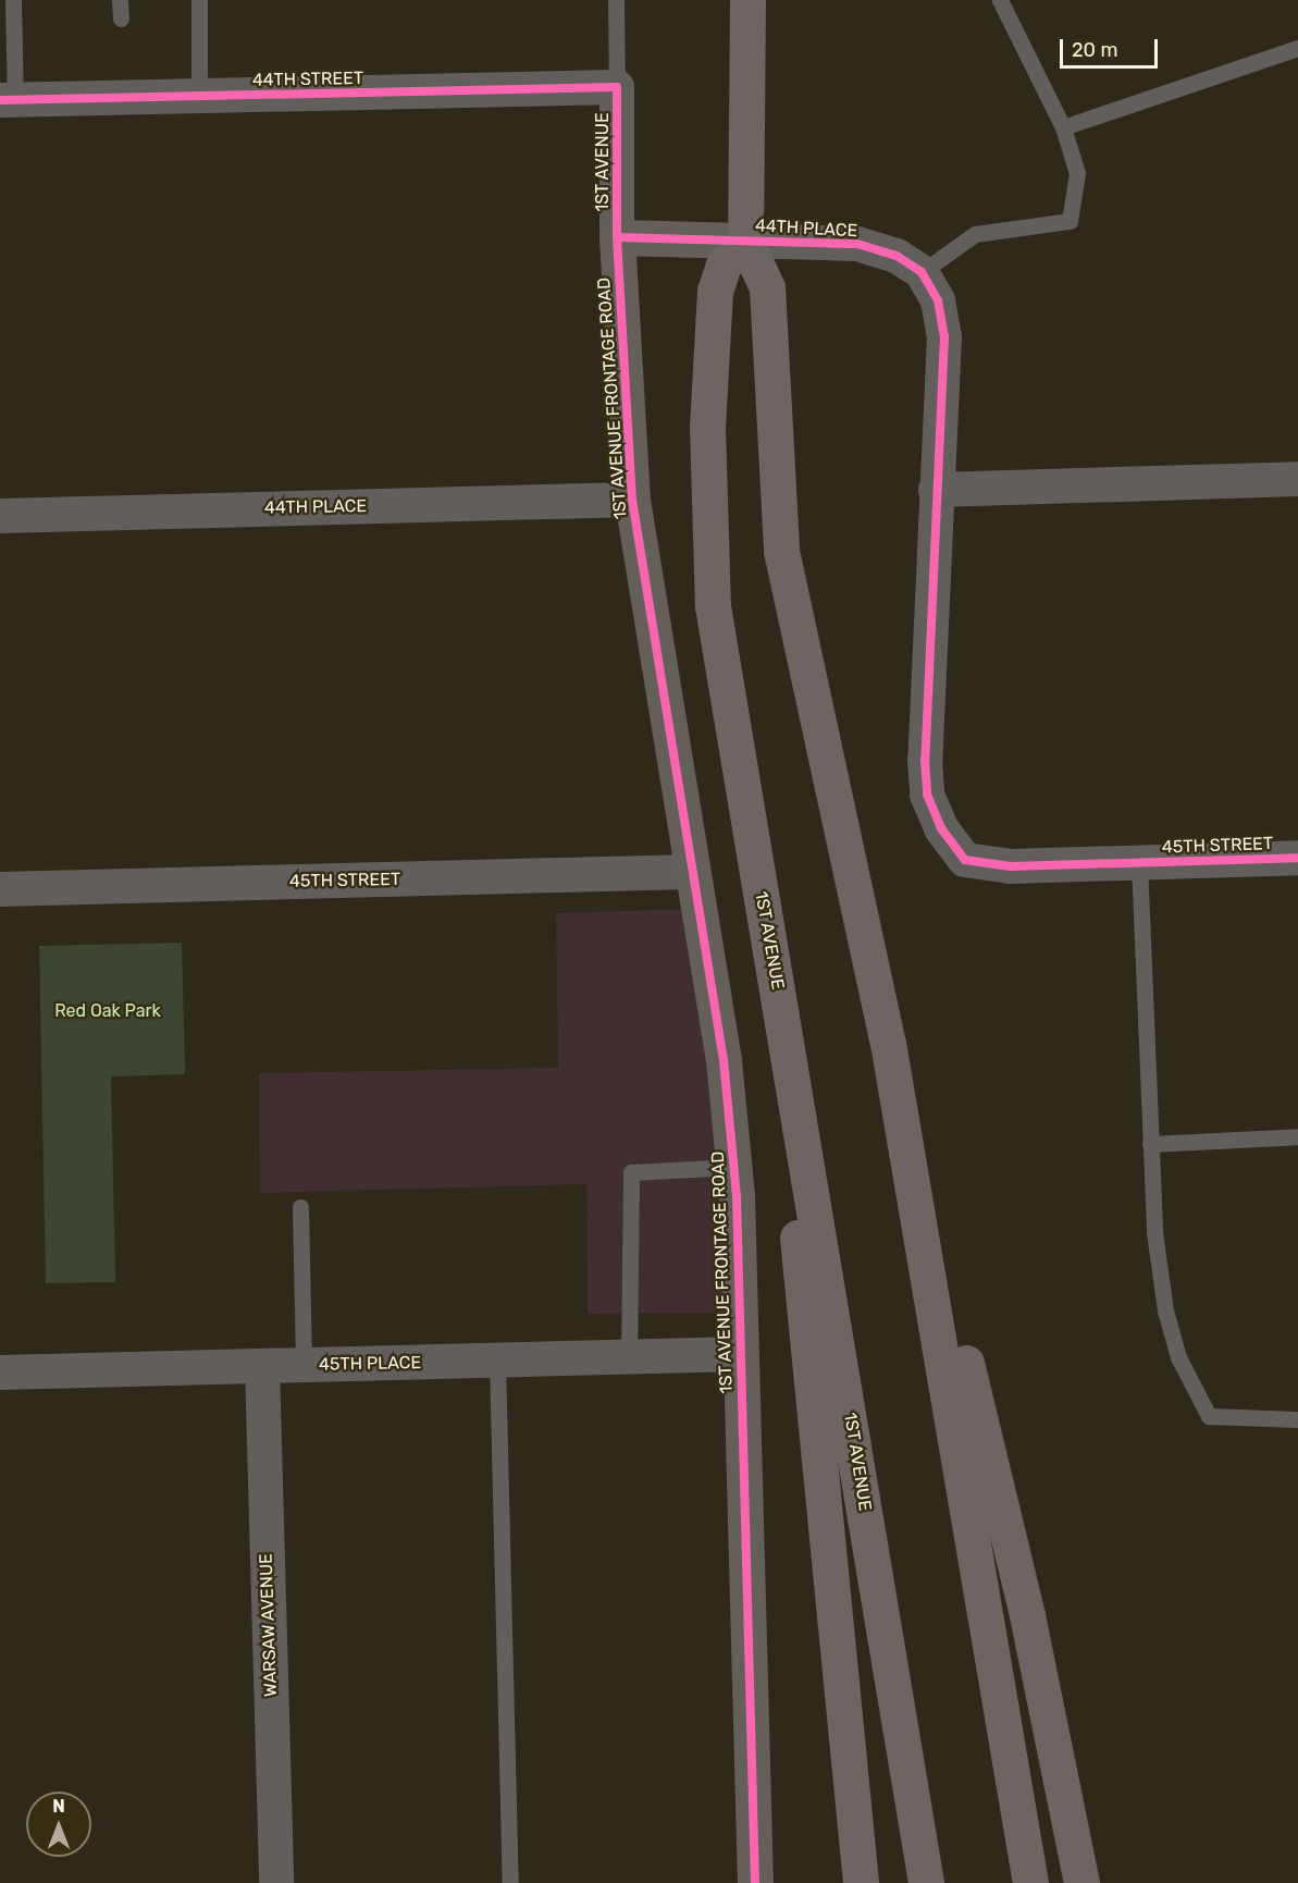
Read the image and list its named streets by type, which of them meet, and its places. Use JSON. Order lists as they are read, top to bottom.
{
  "streets": {
    "main road": ["1ST AVENUE"],
    "street": [
      "44TH STREET",
      "44TH PLACE",
      "1ST AVENUE FRONTAGE ROAD",
      "45TH STREET",
      "45TH PLACE",
      "WARSAW AVENUE"
    ]
  },
  "crossings": [
    ["44TH STREET", "1ST AVENUE"],
    ["1ST AVENUE", "44TH PLACE"],
    ["1ST AVENUE", "1ST AVENUE FRONTAGE ROAD"],
    ["44TH PLACE", "1ST AVENUE FRONTAGE ROAD"],
    ["44TH PLACE", "45TH STREET"],
    ["1ST AVENUE FRONTAGE ROAD", "45TH STREET"],
    ["1ST AVENUE FRONTAGE ROAD", "45TH PLACE"],
    ["45TH PLACE", "WARSAW AVENUE"]
  ],
  "parks": ["Red Oak Park"],
  "scale_bar": "20 m",
  "north": "top"
}
